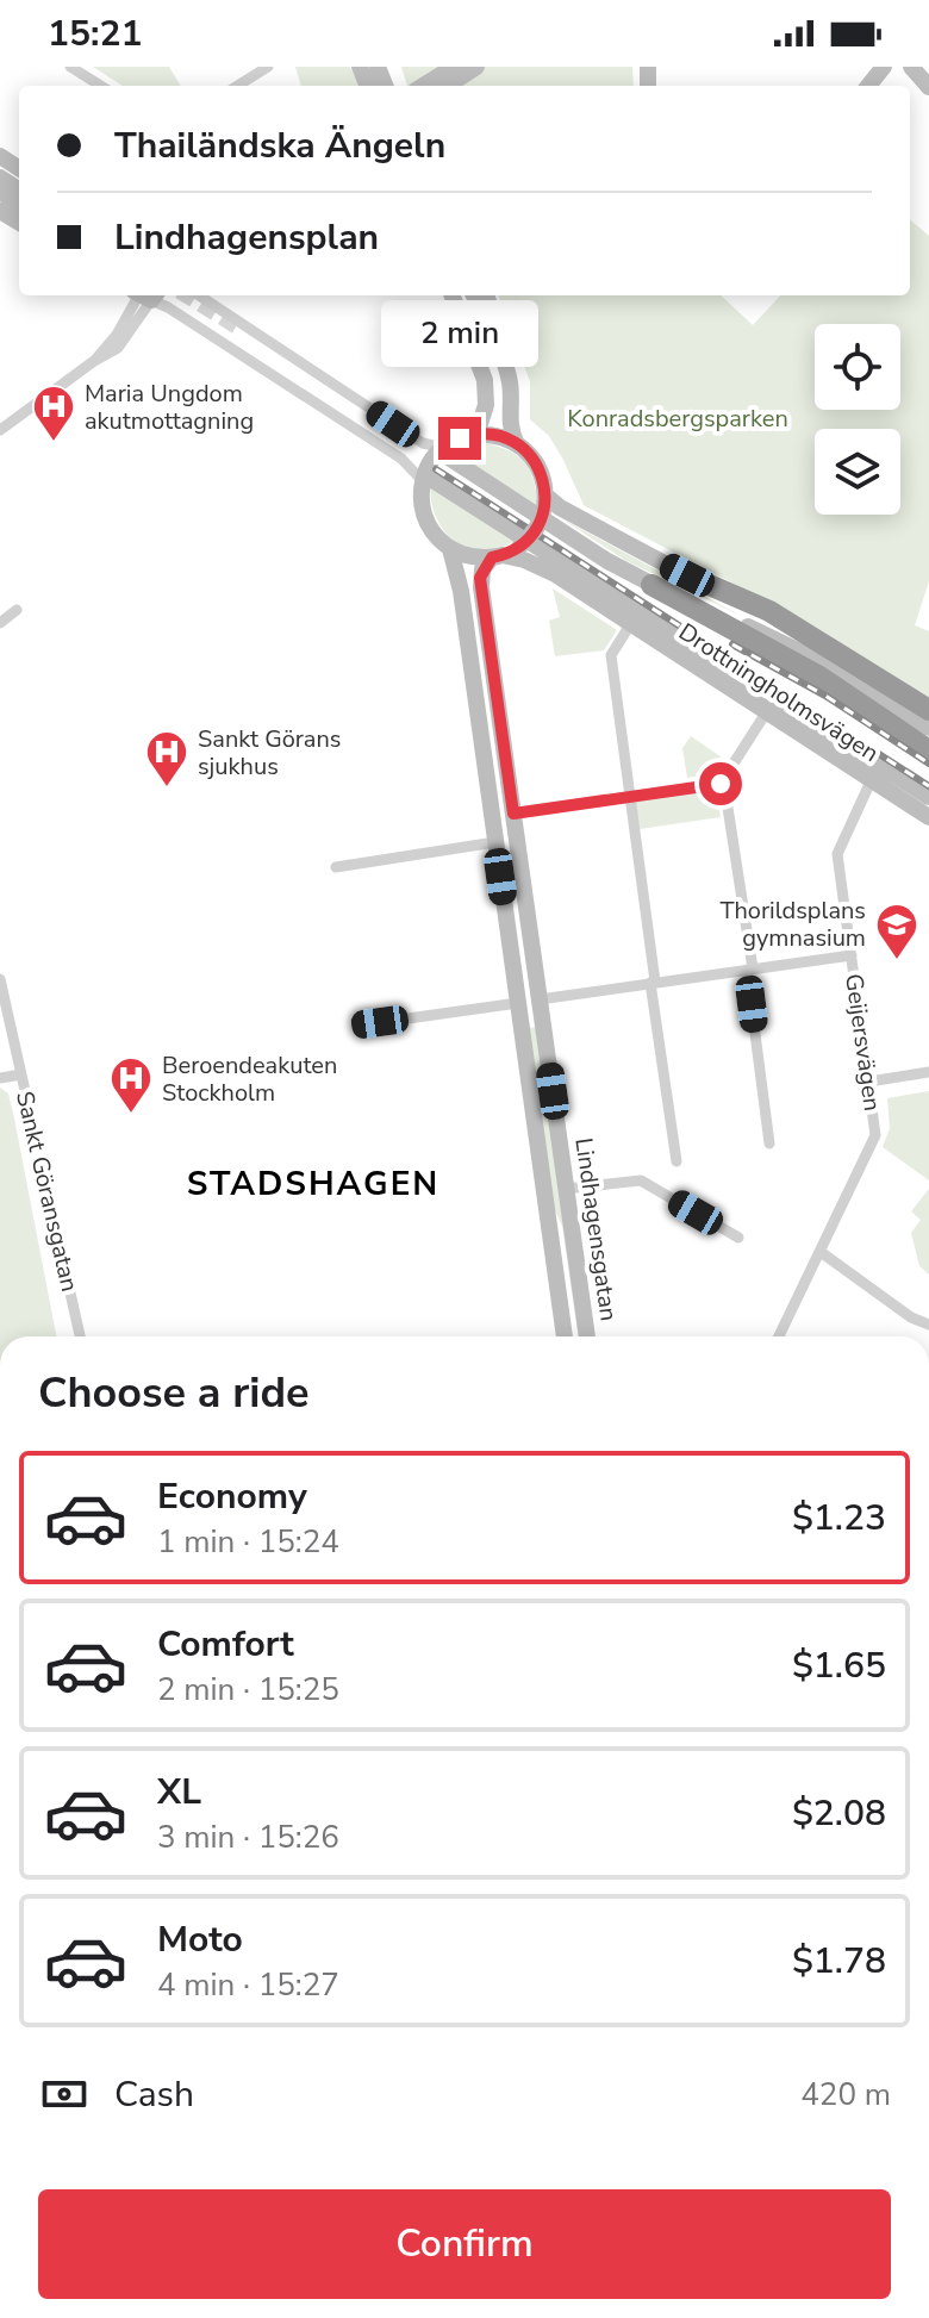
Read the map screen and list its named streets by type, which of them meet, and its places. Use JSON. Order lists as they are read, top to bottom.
{
  "streets": {
    "main road": ["Drottningholmsvägen", "Lindhagensgatan"],
    "street": ["Geijersvägen", "Sankt Göransgatan"]
  },
  "crossings": [
    ["Drottningholmsvägen", "Geijersvägen"],
    ["Drottningholmsvägen", "Lindhagensgatan"]
  ],
  "districts": ["STADSHAGEN"],
  "parks": ["Konradsbergsparken"],
  "places": {
    "hospital": ["Maria Ungdom akutmottagning", "Sankt Görans sjukhus", "Beroendeakuten Stockholm"],
    "school or university": ["Thorildsplans gymnasium"]
  },
  "page": {
    "status": "15:21",
    "banner": ["Thailändska Ängeln", "Lindhagensplan"],
    "bubble": "2 min",
    "heading": "Choose a ride",
    "list": [
      {
        "name": "Economy",
        "note": "1 min · 15:24",
        "value": "$1.23"
      },
      {
        "name": "Comfort",
        "note": "2 min · 15:25",
        "value": "$1.65"
      },
      {
        "name": "XL",
        "note": "3 min · 15:26",
        "value": "$2.08"
      },
      {
        "name": "Moto",
        "note": "4 min · 15:27",
        "value": "$1.78"
      }
    ],
    "pay": ["Cash", "420 m"],
    "buttons": "Confirm"
  }
}
